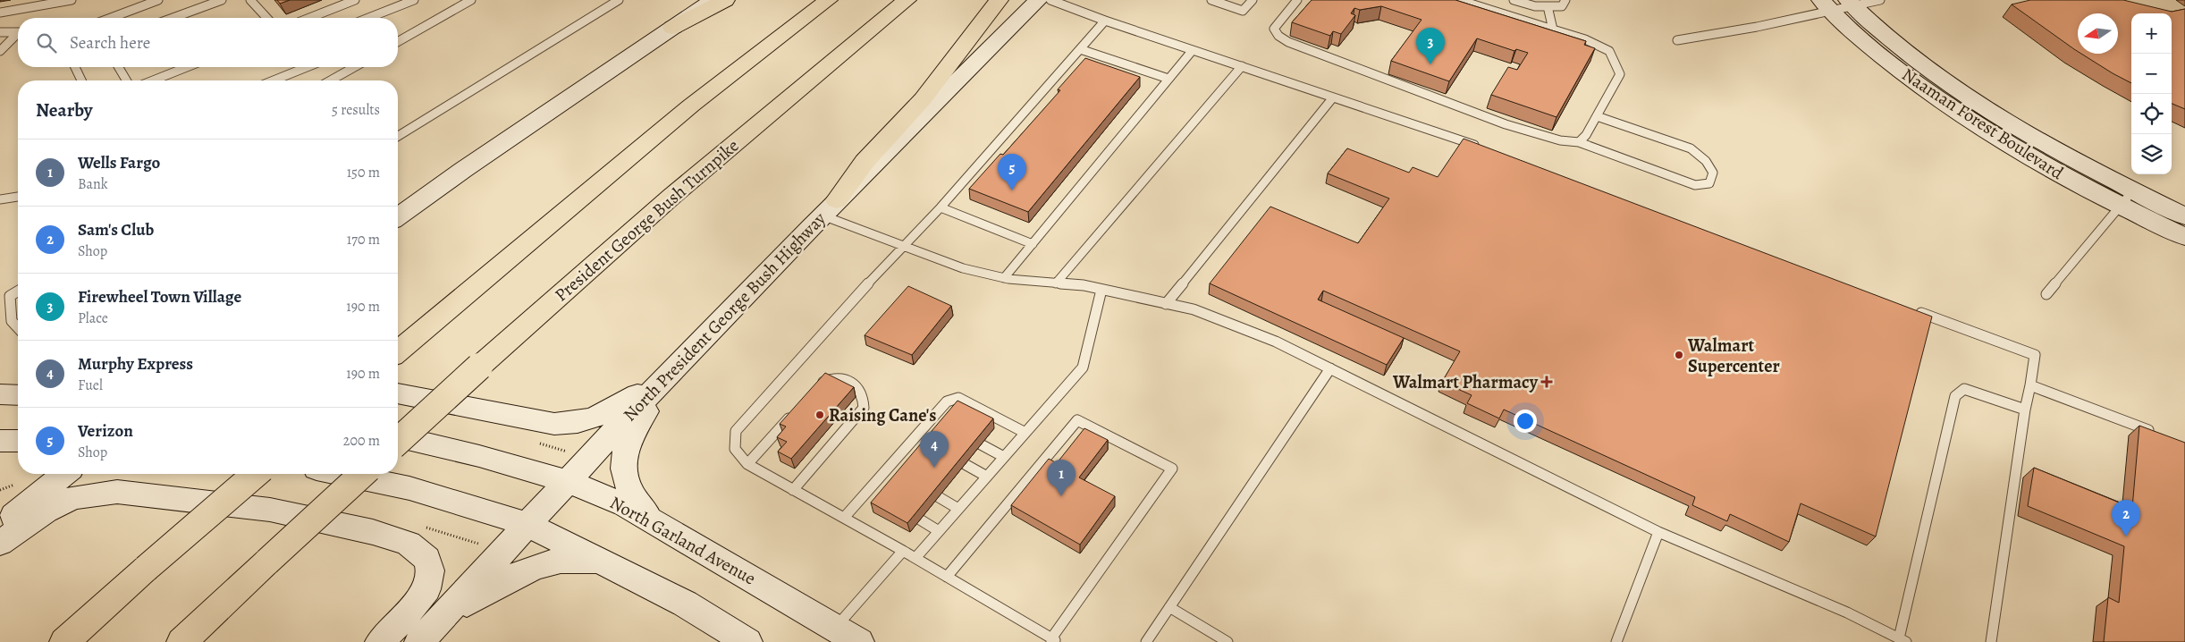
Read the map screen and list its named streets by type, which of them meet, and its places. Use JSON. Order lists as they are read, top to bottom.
{
  "streets": {
    "highway": ["President George Bush Turnpike"],
    "main road": ["Naaman Forest Boulevard", "North President George Bush Highway", "North Garland Avenue"]
  },
  "crossings": [
    ["North President George Bush Highway", "North Garland Avenue"]
  ],
  "places": {
    "other": ["Walmart Supercenter", "Raising Cane's"],
    "health": ["Walmart Pharmacy"]
  },
  "north": "left",
  "page": {
    "map_buttons": ["+", "−"],
    "search": "Search here",
    "pins": [
      "3",
      "5",
      "4",
      "1",
      "2"
    ],
    "heading": ["Nearby", "5 results"],
    "list": [
      {
        "mark": "1",
        "name": "Wells Fargo",
        "note": "Bank",
        "value": "150 m"
      },
      {
        "mark": "2",
        "name": "Sam's Club",
        "note": "Shop",
        "value": "170 m"
      },
      {
        "mark": "3",
        "name": "Firewheel Town Village",
        "note": "Place",
        "value": "190 m"
      },
      {
        "mark": "4",
        "name": "Murphy Express",
        "note": "Fuel",
        "value": "190 m"
      },
      {
        "mark": "5",
        "name": "Verizon",
        "note": "Shop",
        "value": "200 m"
      }
    ]
  }
}
